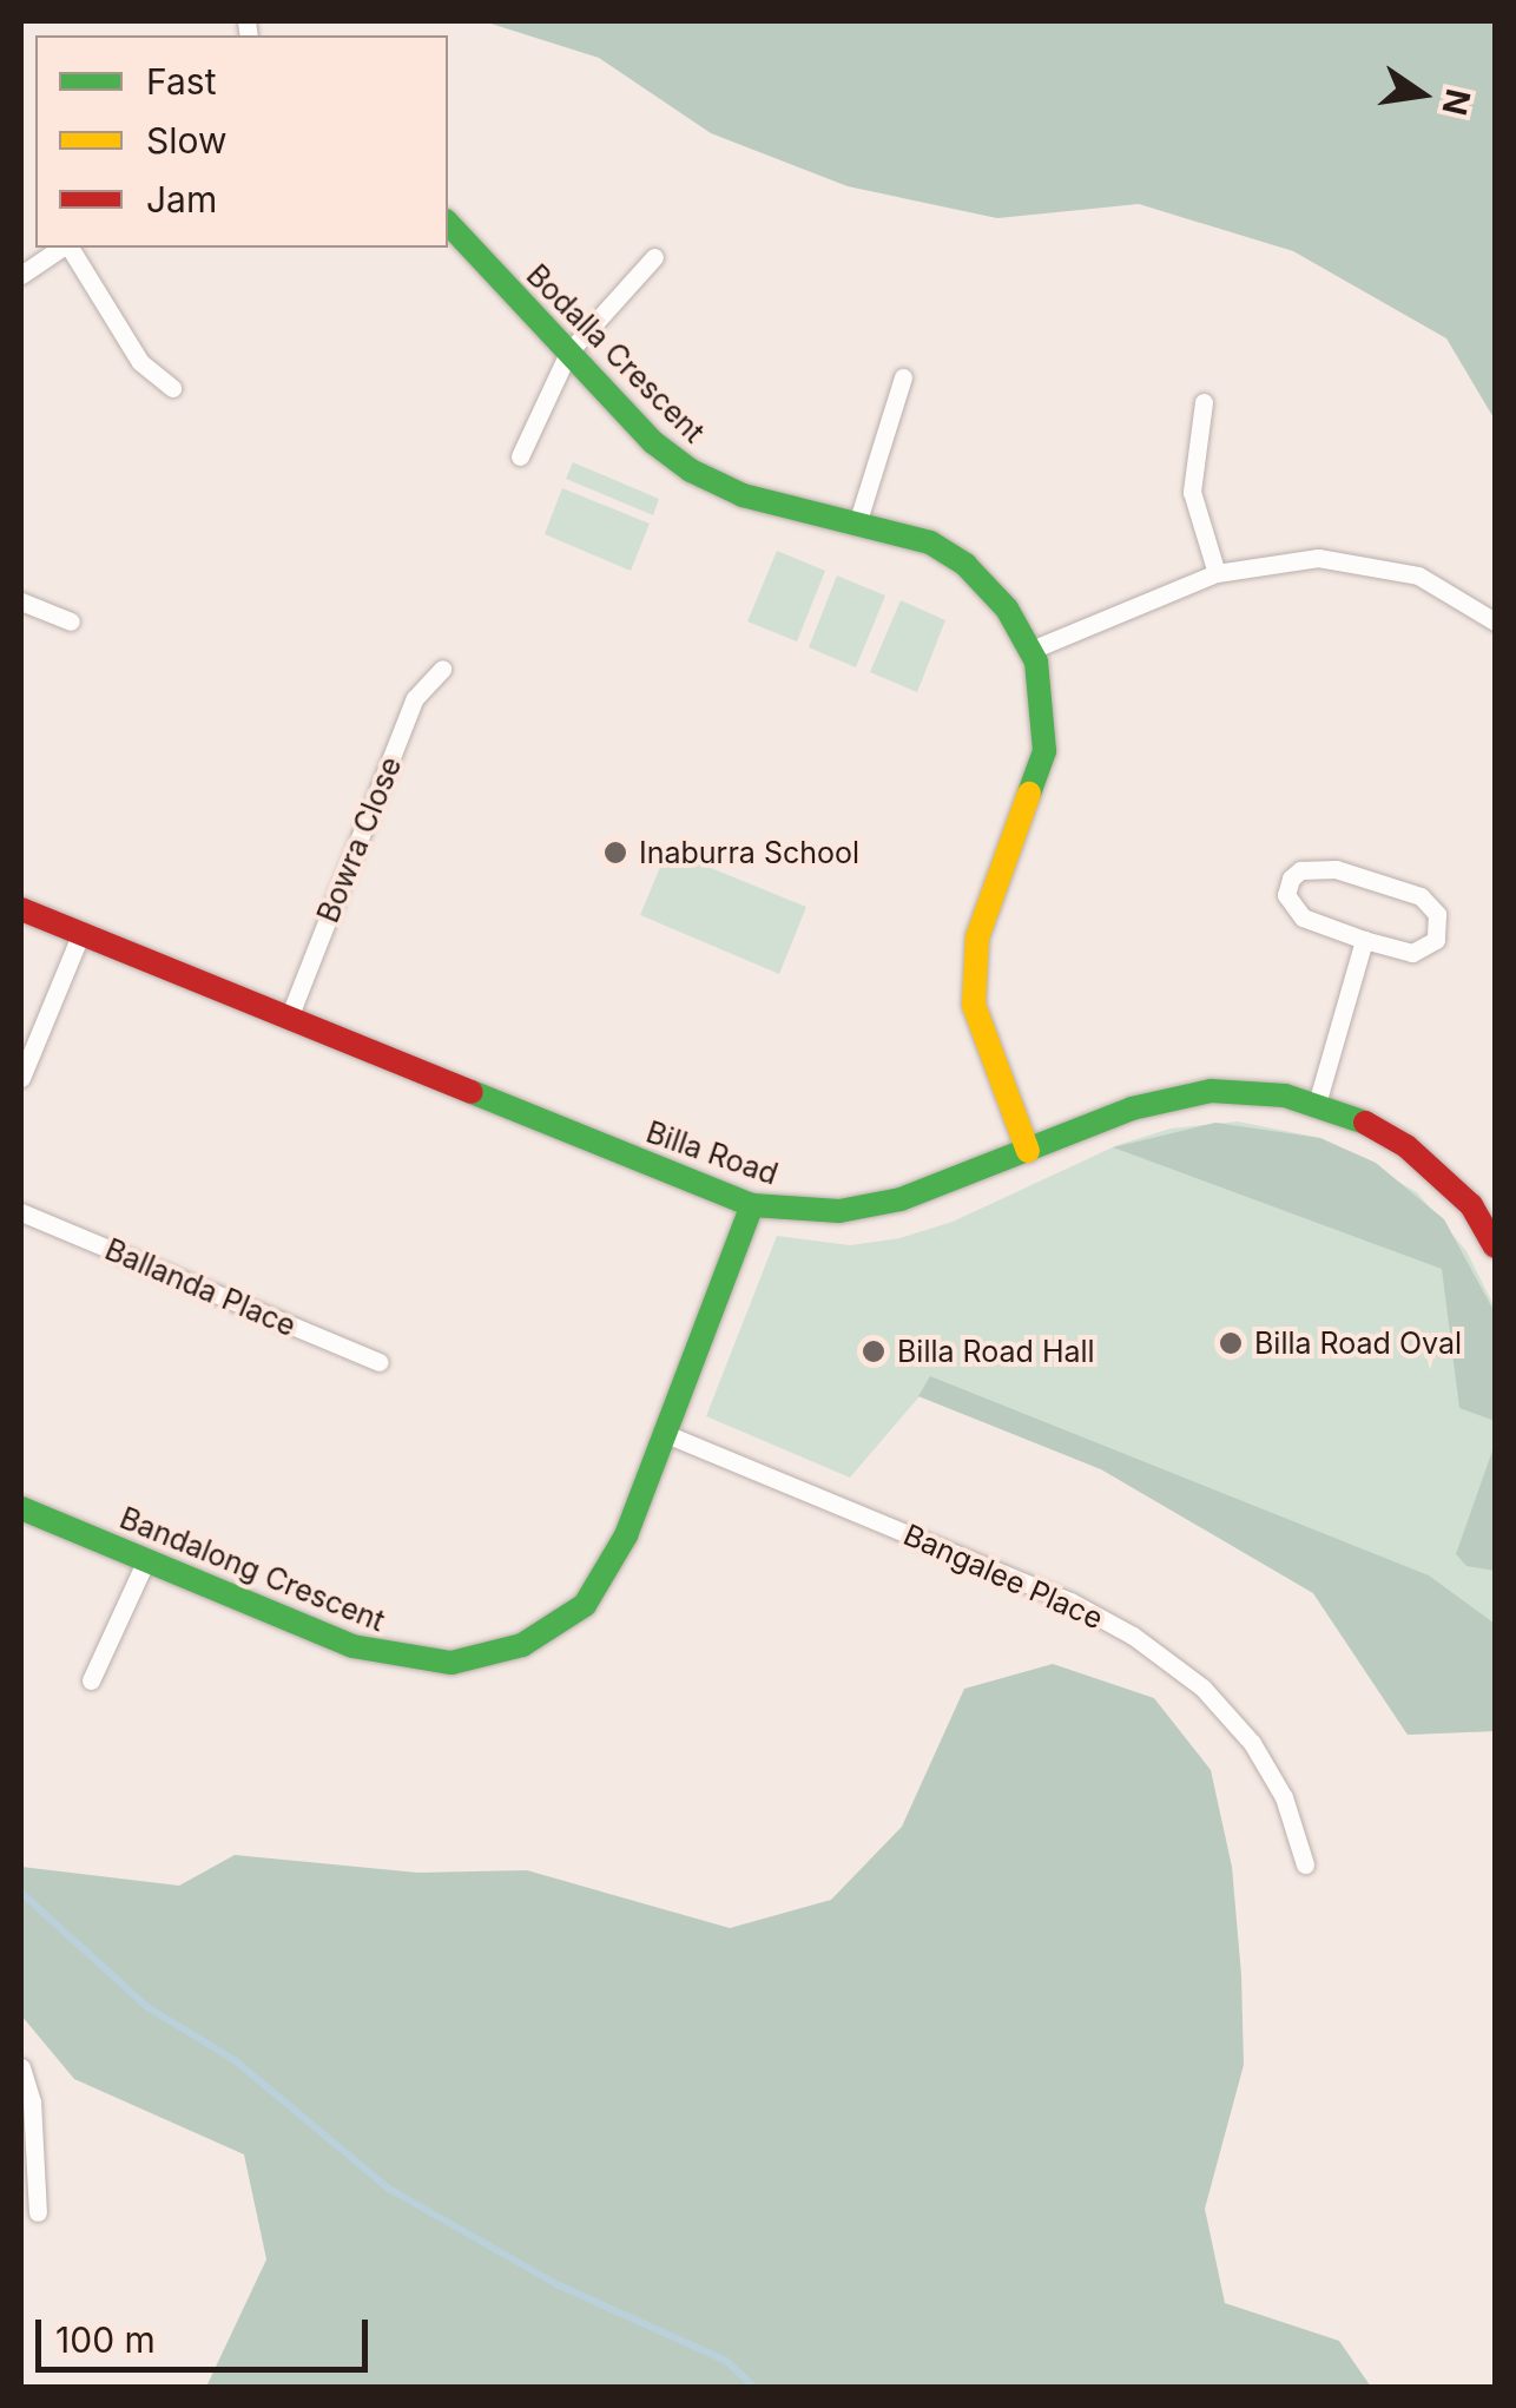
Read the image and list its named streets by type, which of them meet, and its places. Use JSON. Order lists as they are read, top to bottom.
{
  "streets": {
    "street": [
      "Bodalla Crescent",
      "Bowra Close",
      "Billa Road",
      "Ballanda Place",
      "Bandalong Crescent",
      "Bangalee Place"
    ]
  },
  "crossings": [
    ["Bowra Close", "Billa Road"],
    ["Billa Road", "Bandalong Crescent"],
    ["Bandalong Crescent", "Bangalee Place"]
  ],
  "places": ["Inaburra School", "Billa Road Oval", "Billa Road Hall"],
  "legend": ["Fast", "Slow", "Jam"],
  "scale_bar": "100 m",
  "north": "right"
}
